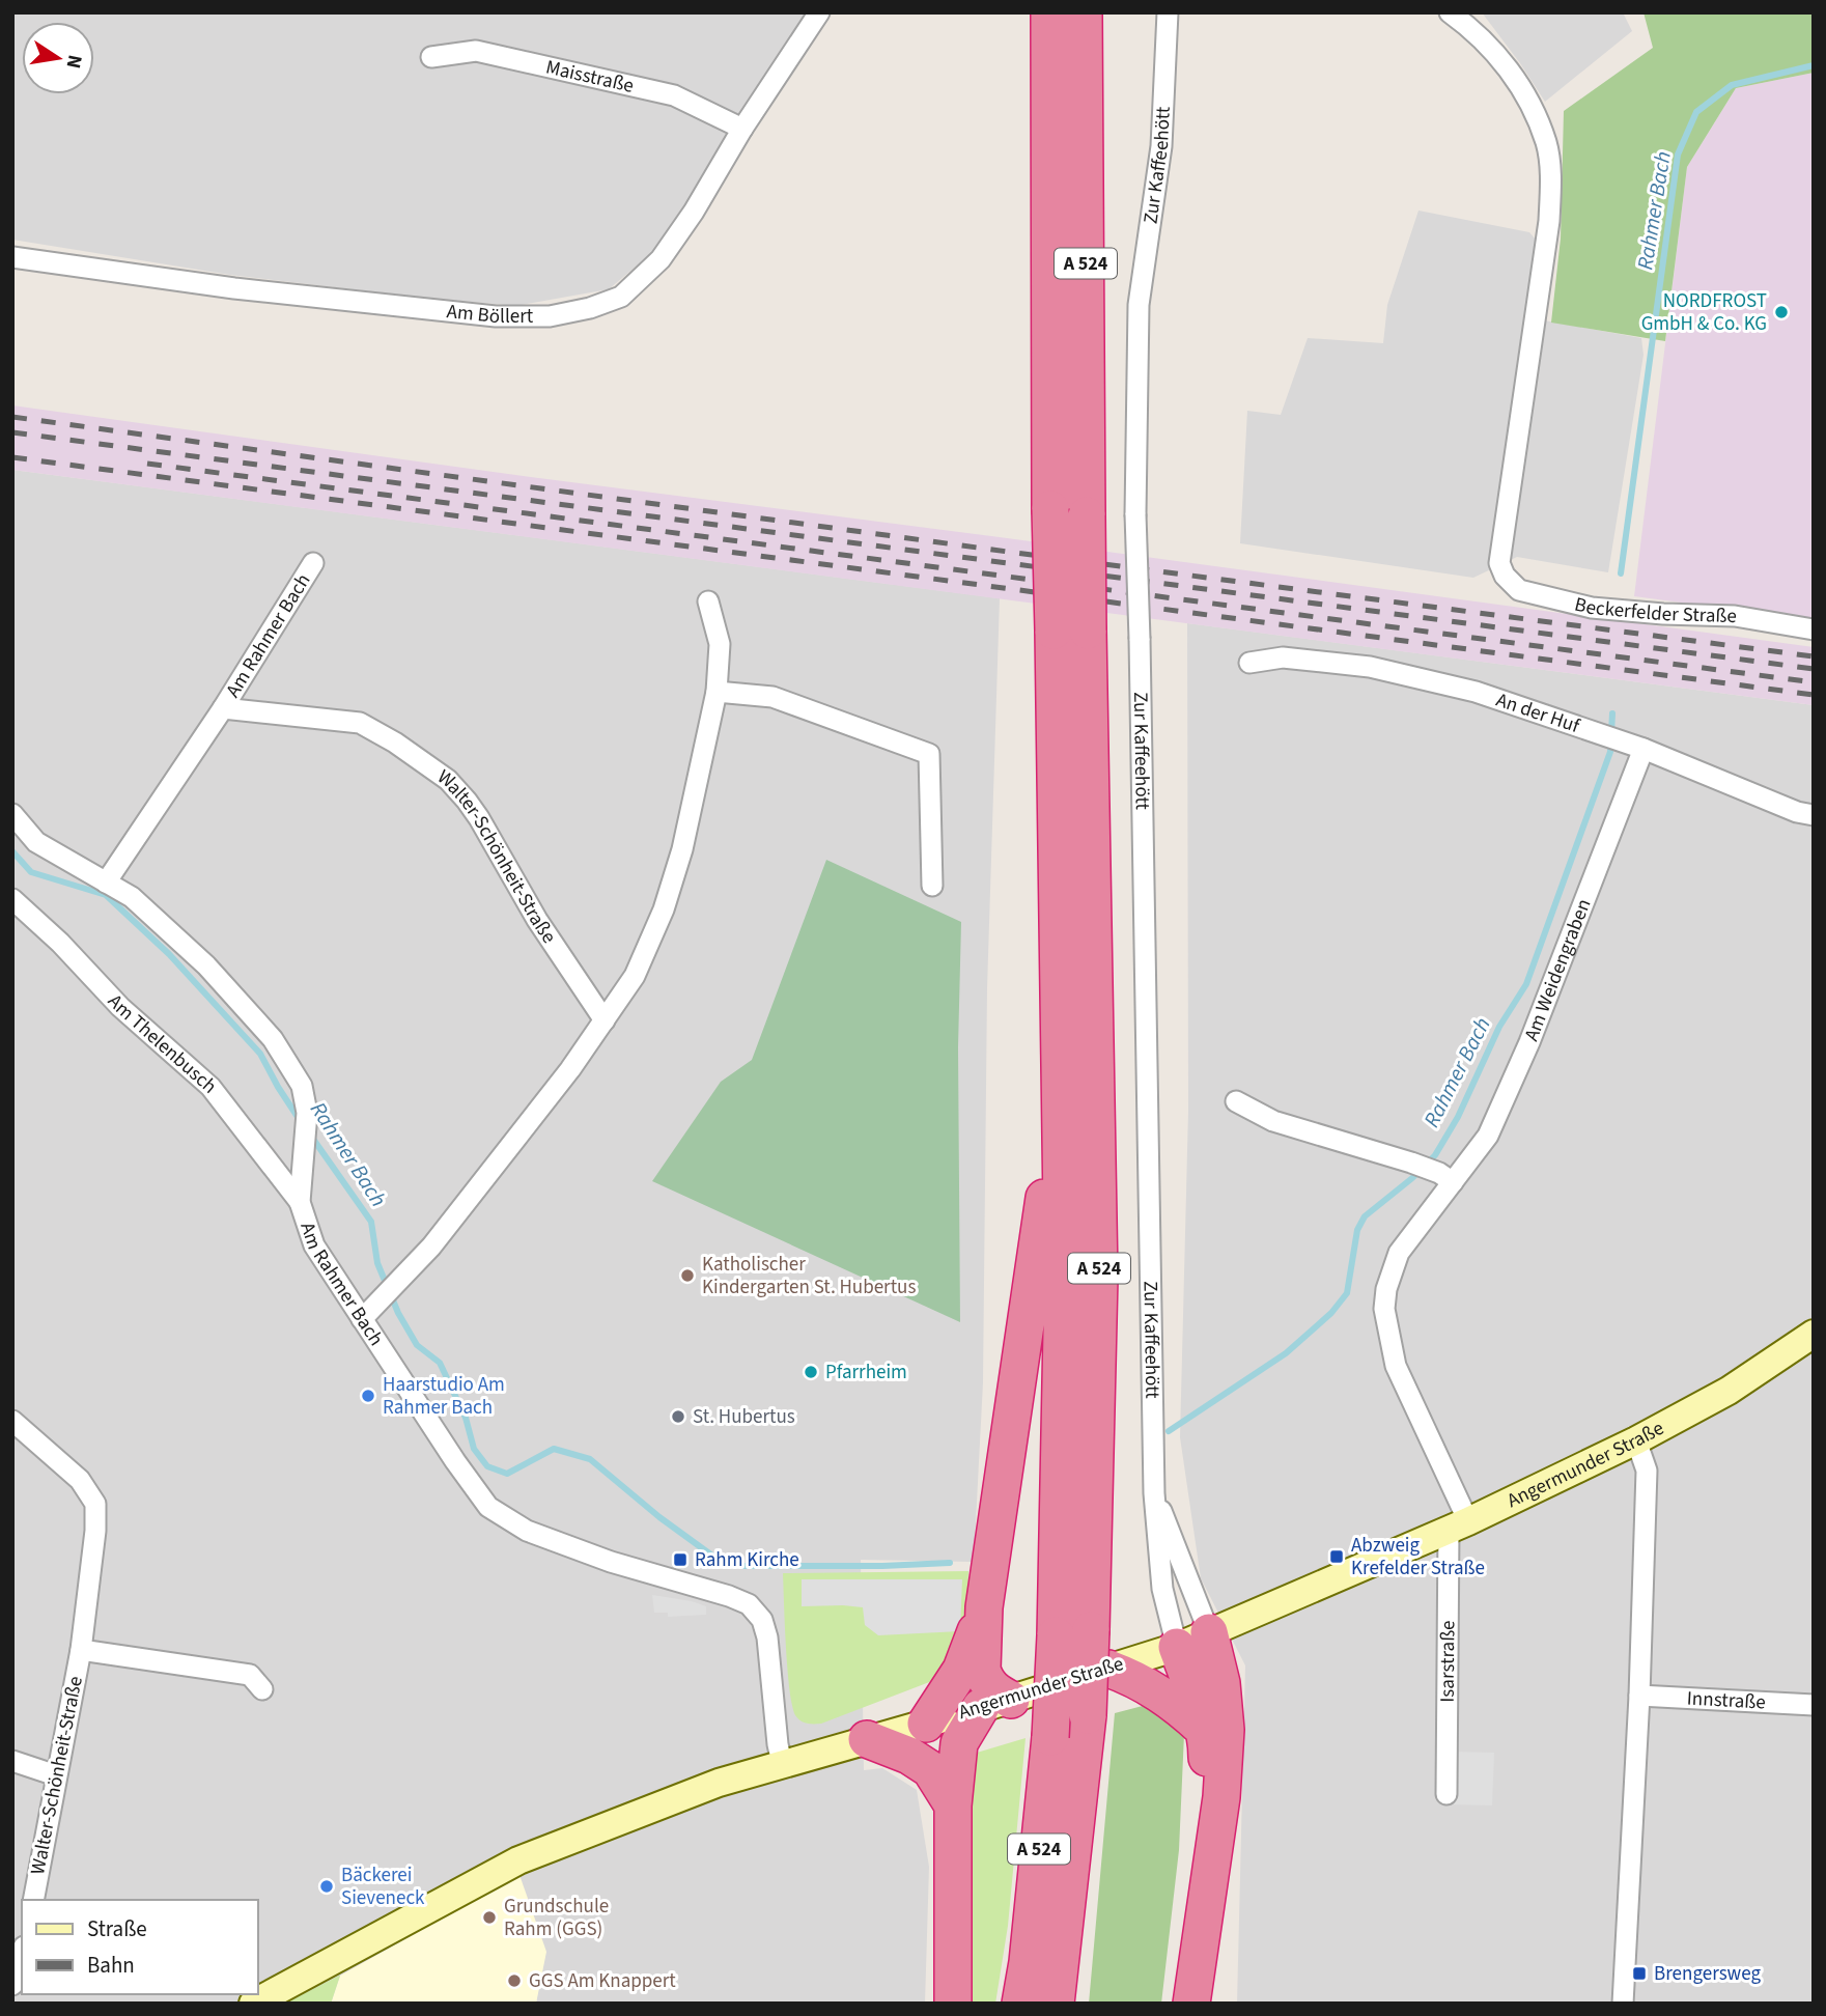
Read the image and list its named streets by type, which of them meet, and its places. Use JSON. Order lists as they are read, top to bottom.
{
  "streets": {
    "highway": ["A 524"],
    "main road": ["Angermunder Straße"],
    "street": [
      "Maisstraße",
      "Zur Kaffeehött",
      "Am Böllert",
      "Beckerfelder Straße",
      "Am Rahmer Bach",
      "An der Huf",
      "Walter-Schönheit-Straße",
      "Am Weidengraben",
      "Am Thelenbusch",
      "Isarstraße",
      "Innstraße"
    ]
  },
  "crossings": [
    ["Maisstraße", "Am Böllert"],
    ["Zur Kaffeehött", "Angermunder Straße"],
    ["Am Rahmer Bach", "Walter-Schönheit-Straße"],
    ["Am Rahmer Bach", "Am Thelenbusch"],
    ["Am Rahmer Bach", "Angermunder Straße"],
    ["An der Huf", "Am Weidengraben"],
    ["Am Weidengraben", "Angermunder Straße"],
    ["Am Weidengraben", "Isarstraße"],
    ["Angermunder Straße", "Isarstraße"]
  ],
  "water": ["Rahmer Bach"],
  "places": {
    "other": [
      "NORDFROST GmbH & Co. KG",
      "Katholischer Kindergarten St. Hubertus",
      "Pfarrheim",
      "Haarstudio Am Rahmer Bach",
      "St. Hubertus",
      "Bäckerei Sieveneck",
      "Grundschule Rahm (GGS)",
      "GGS Am Knappert"
    ],
    "transit": ["Abzweig Krefelder Straße", "Rahm Kirche", "Brengersweg"]
  },
  "legend": ["Straße", "Bahn"],
  "north": "right"
}
